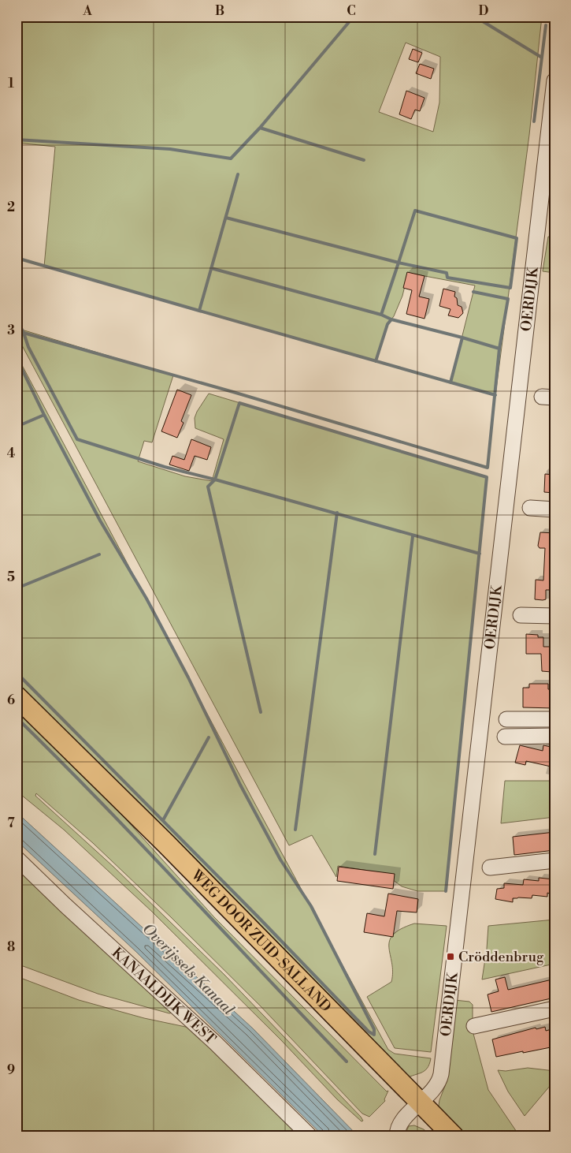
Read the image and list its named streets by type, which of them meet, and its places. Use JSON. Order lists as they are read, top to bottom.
{
  "streets": {
    "main road": ["WEG DOOR ZUID-SALLAND"],
    "street": ["OERDIJK", "KANAALDIJK WEST"]
  },
  "crossings": [
    ["OERDIJK", "WEG DOOR ZUID-SALLAND"]
  ],
  "water": ["Overijssels Kanaal"],
  "places": {
    "transit": ["Cröddenbrug"]
  },
  "grid": {
    "columns": [
      "A",
      "B",
      "C",
      "D"
    ],
    "rows": [
      "1",
      "2",
      "3",
      "4",
      "5",
      "6",
      "7",
      "8",
      "9"
    ]
  }
}
